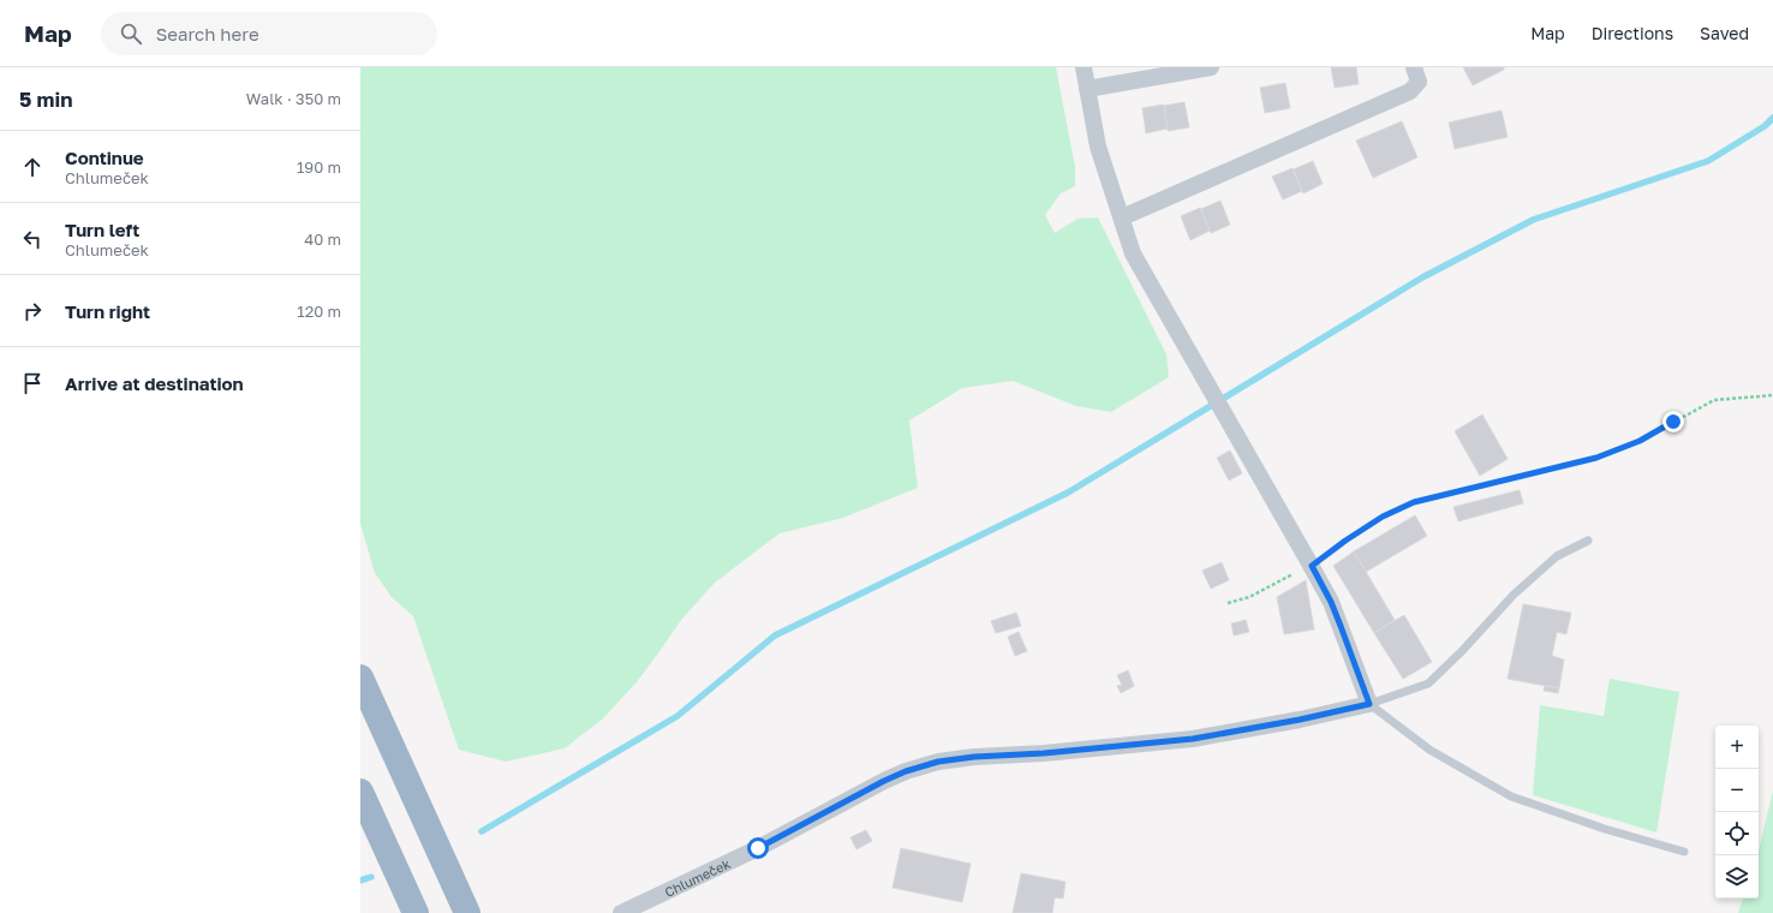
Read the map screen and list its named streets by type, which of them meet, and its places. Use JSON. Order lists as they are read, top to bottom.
{
  "streets": {
    "street": ["Chlumeček"]
  },
  "page": {
    "header": "Map",
    "search": "Search here",
    "nav": ["Map", "Directions", "Saved"],
    "heading": ["5 min", "Walk · 350 m"],
    "list": [
      ["Continue", "Chlumeček", "190 m"],
      ["Turn left", "Chlumeček", "40 m"],
      ["Turn right", "120 m"],
      "Arrive at destination"
    ],
    "map_buttons": ["+", "−"]
  }
}
